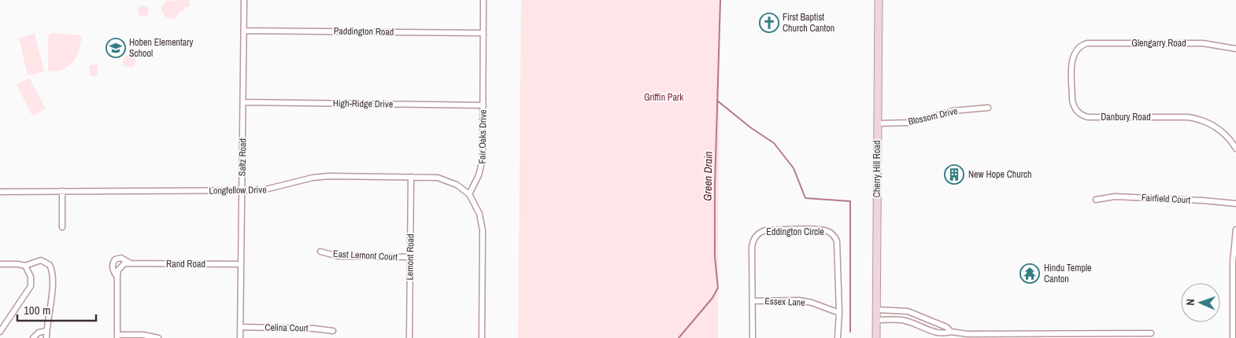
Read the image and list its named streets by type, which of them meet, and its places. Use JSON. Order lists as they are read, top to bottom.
{
  "streets": {
    "main road": ["Cherry Hill Road"],
    "street": [
      "Paddington Road",
      "Glengarry Road",
      "High-Ridge Drive",
      "Blossom Drive",
      "Danbury Road",
      "Fair Oaks Drive",
      "Saltz Road",
      "Longfellow Drive",
      "Fairfield Court",
      "Eddington Circle",
      "East Lemont Court",
      "Lemont Road",
      "Rand Road",
      "Essex Lane",
      "Celina Court"
    ]
  },
  "crossings": [
    ["Paddington Road", "Fair Oaks Drive"],
    ["Paddington Road", "Saltz Road"],
    ["Glengarry Road", "Danbury Road"],
    ["High-Ridge Drive", "Fair Oaks Drive"],
    ["High-Ridge Drive", "Saltz Road"],
    ["Blossom Drive", "Cherry Hill Road"],
    ["Fair Oaks Drive", "Longfellow Drive"],
    ["Saltz Road", "Longfellow Drive"],
    ["Saltz Road", "Rand Road"],
    ["Saltz Road", "Celina Court"],
    ["Longfellow Drive", "Lemont Road"],
    ["Eddington Circle", "Essex Lane"],
    ["East Lemont Court", "Lemont Road"]
  ],
  "water": ["Green Drain"],
  "parks": ["Griffin Park"],
  "places": {
    "church": ["First Baptist Church Canton"],
    "school or university": ["Hoben Elementary School"],
    "building": ["New Hope Church"],
    "temple": ["Hindu Temple Canton"]
  },
  "scale_bar": "100 m",
  "north": "left"
}
